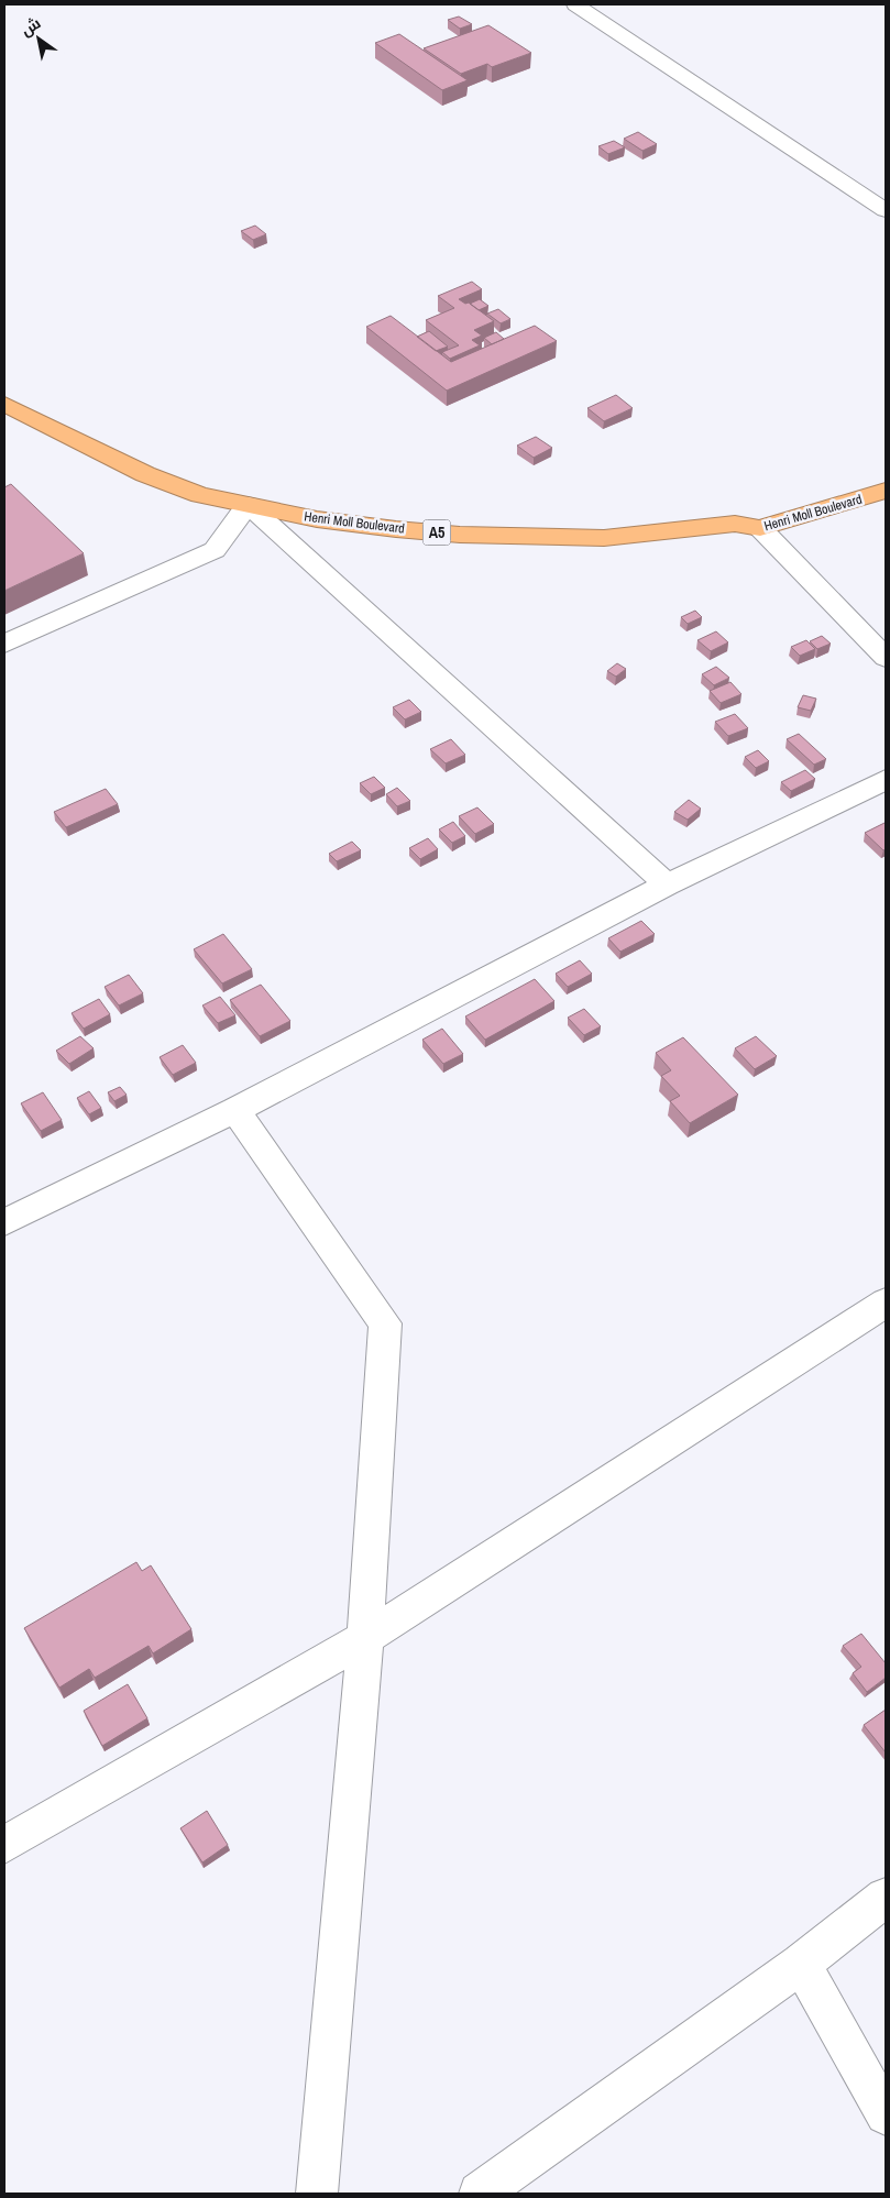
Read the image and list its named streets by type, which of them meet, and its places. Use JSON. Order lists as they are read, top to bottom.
{
  "streets": {
    "highway": ["Henri Moll Boulevard", "A5"]
  },
  "north": "top left"
}
